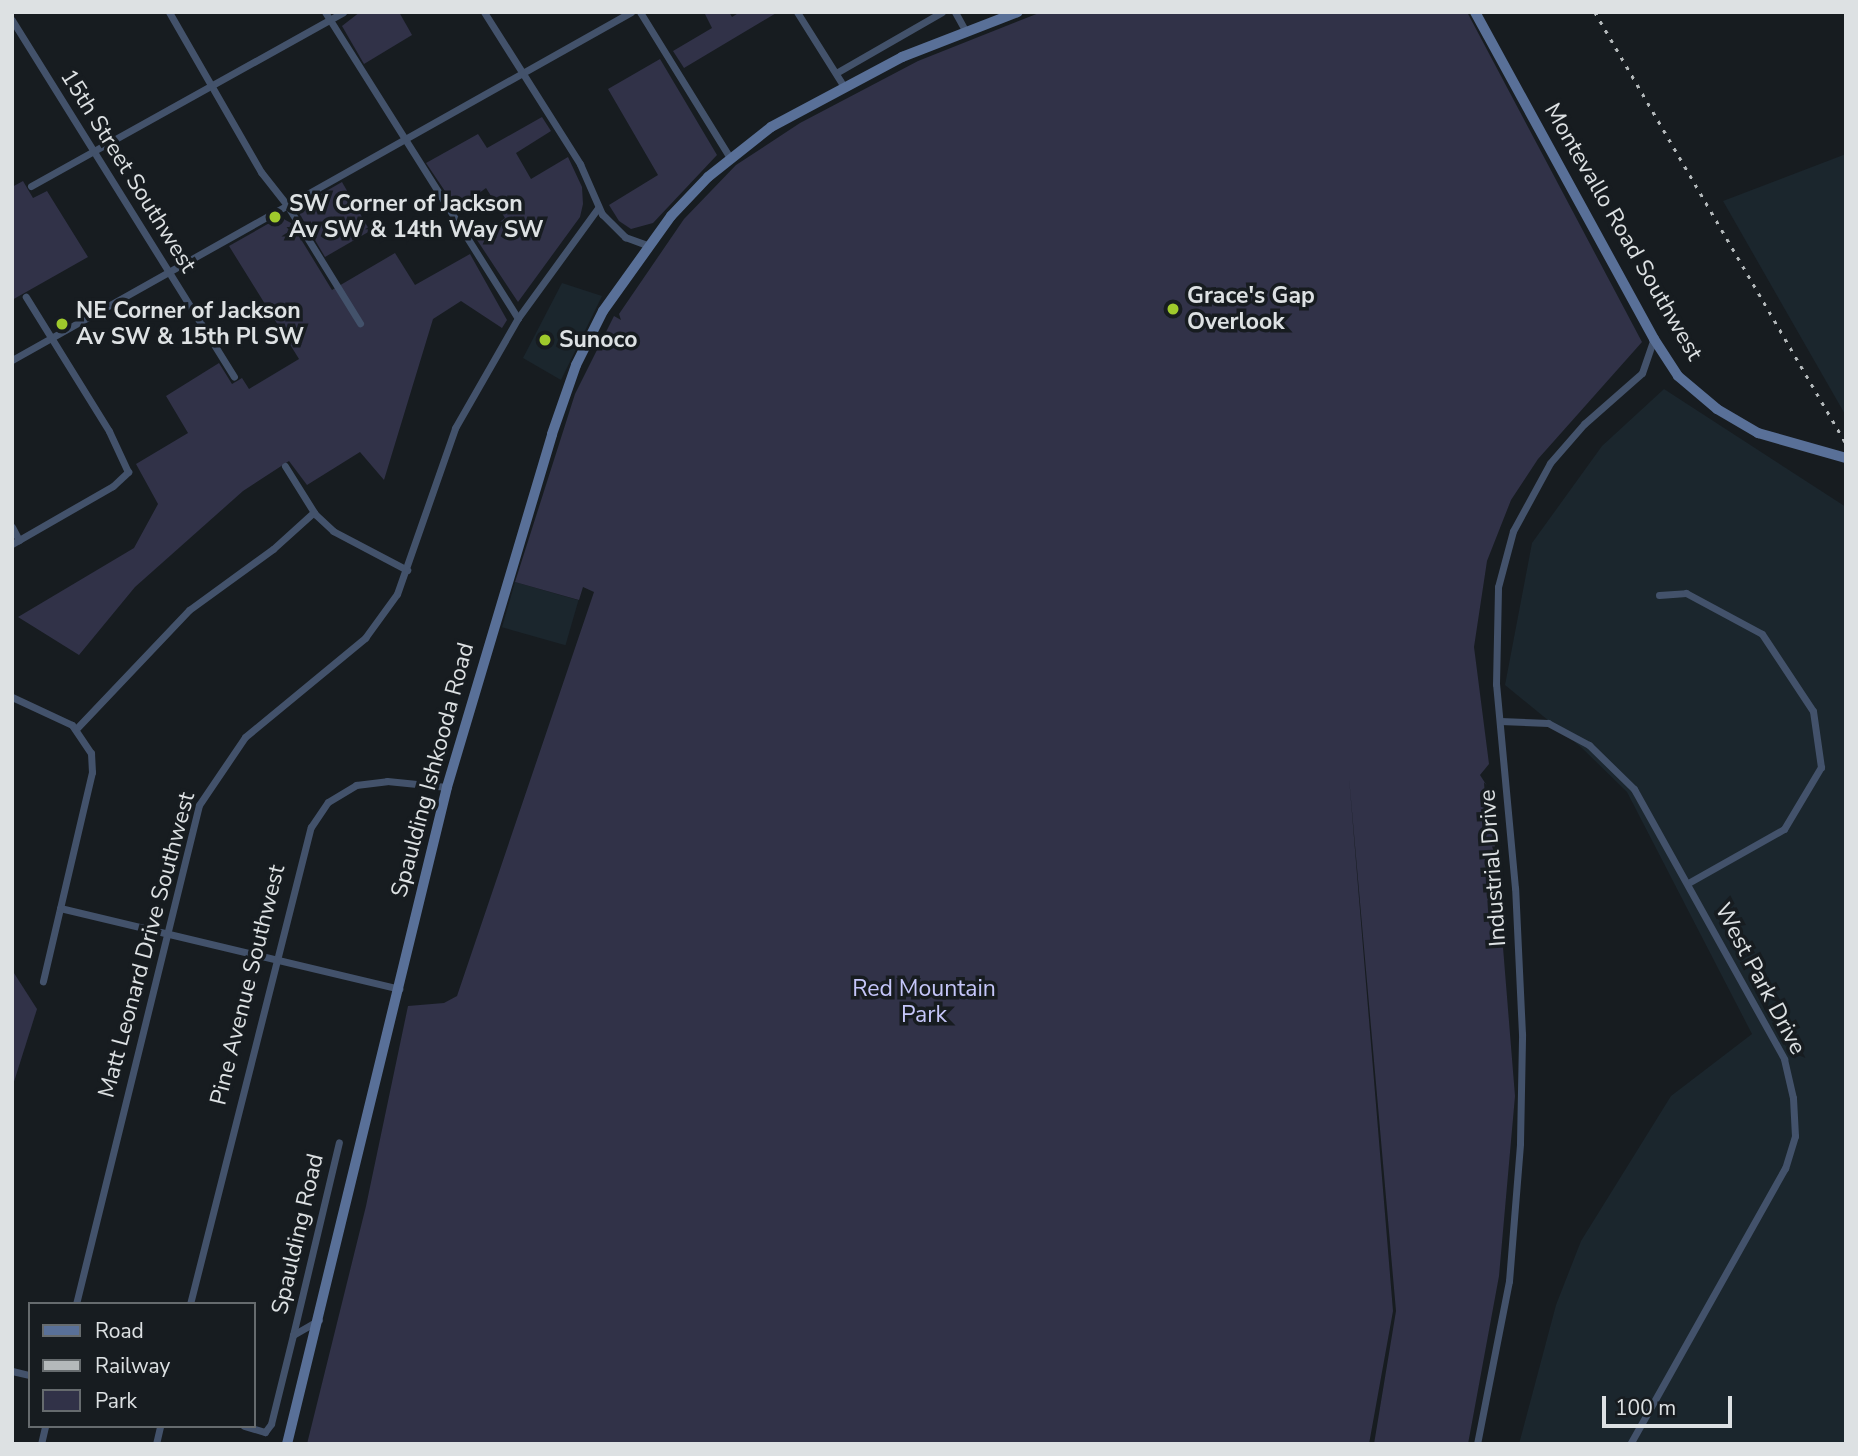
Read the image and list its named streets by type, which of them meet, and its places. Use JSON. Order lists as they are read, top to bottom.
{
  "streets": {
    "street": [
      "15th Street Southwest",
      "Montevallo Road Southwest",
      "Spaulding Ishkooda Road",
      "Industrial Drive",
      "Matt Leonard Drive Southwest",
      "West Park Drive",
      "Pine Avenue Southwest",
      "Spaulding Road"
    ]
  },
  "crossings": [
    ["Montevallo Road Southwest", "Industrial Drive"],
    ["Spaulding Ishkooda Road", "Pine Avenue Southwest"],
    ["Spaulding Ishkooda Road", "Spaulding Road"],
    ["Industrial Drive", "West Park Drive"]
  ],
  "parks": ["Red Mountain Park"],
  "places": [
    "SW Corner of Jackson Av SW & 14th Way SW",
    "Grace's Gap Overlook",
    "NE Corner of Jackson Av SW & 15th Pl SW",
    "Sunoco"
  ],
  "legend": ["Road", "Railway", "Park"],
  "scale_bar": "100 m"
}
